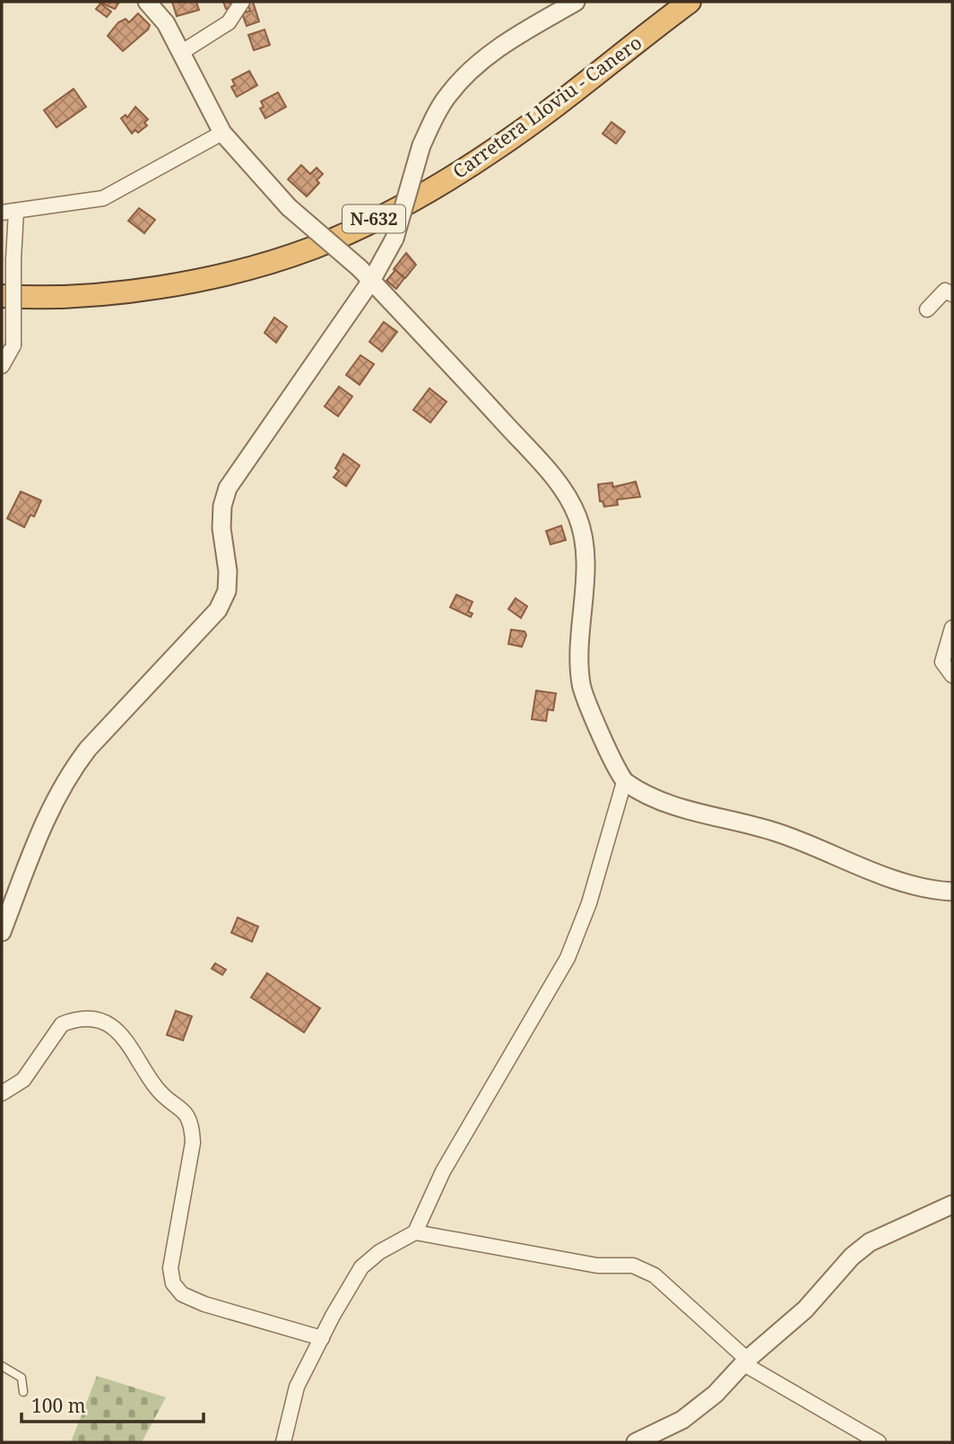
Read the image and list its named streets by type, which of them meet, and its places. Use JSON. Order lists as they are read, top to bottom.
{
  "streets": {
    "highway": ["Carretera Lloviu - Canero", "N-632"]
  },
  "scale_bar": "100 m"
}
